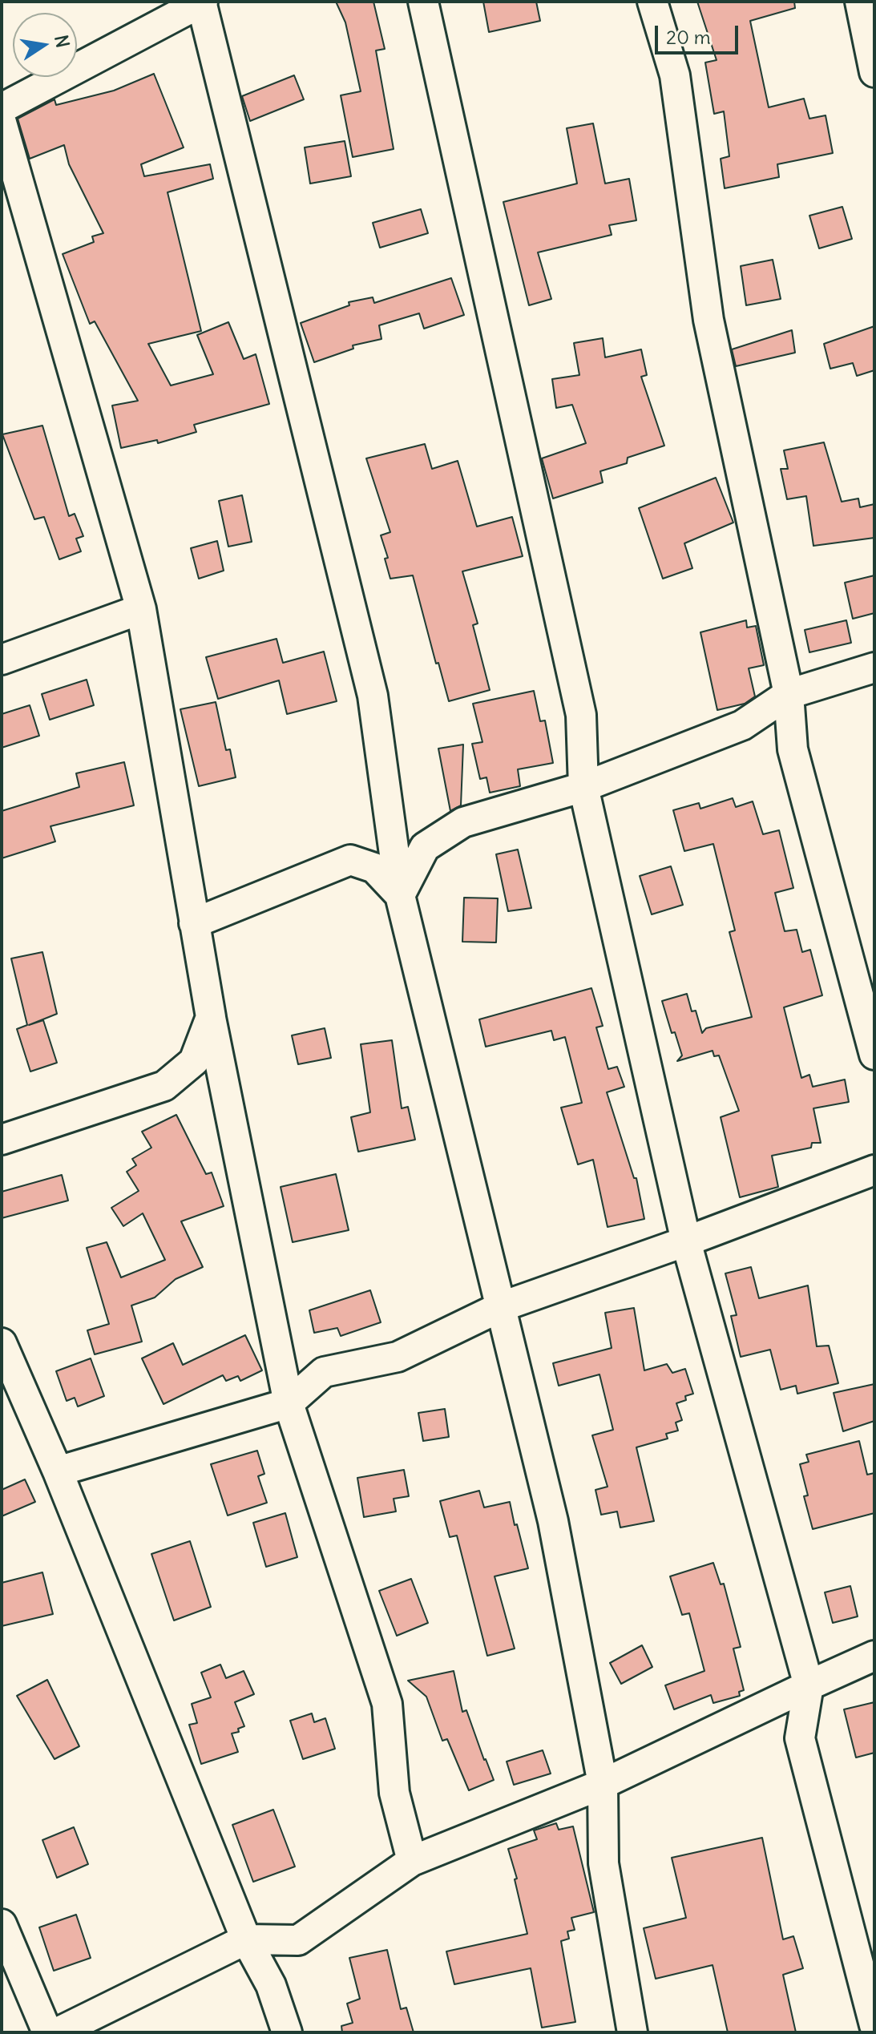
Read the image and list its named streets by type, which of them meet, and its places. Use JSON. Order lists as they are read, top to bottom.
{
  "scale_bar": "20 m",
  "north": "right"
}
